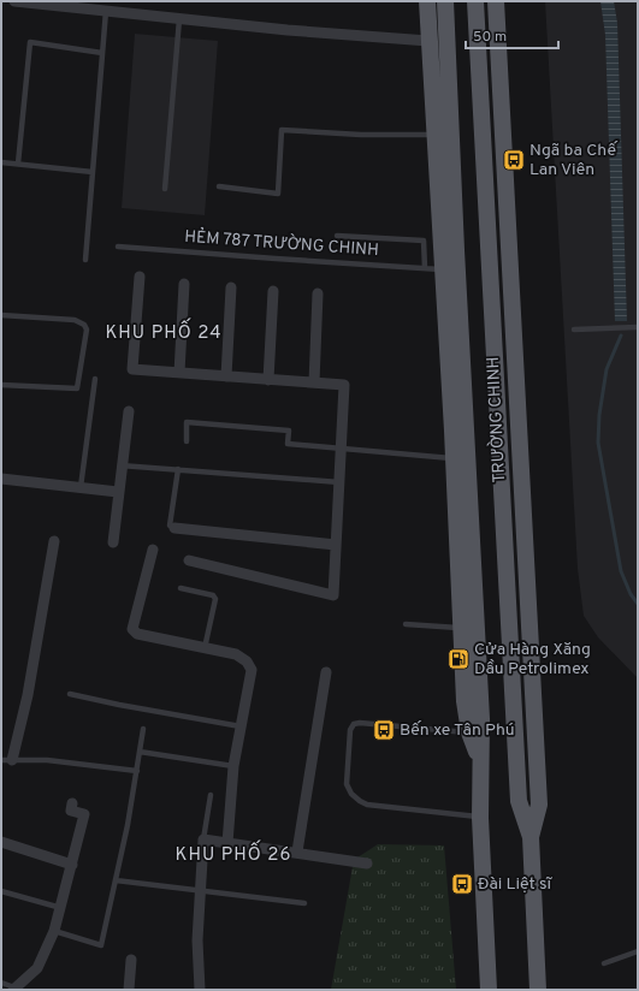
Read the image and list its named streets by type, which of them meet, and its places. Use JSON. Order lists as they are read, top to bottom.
{
  "streets": {
    "main road": ["TRƯỜNG CHINH"],
    "lane": ["HẺM 787 TRƯỜNG CHINH"]
  },
  "crossings": [
    ["HẺM 787 TRƯỜNG CHINH", "TRƯỜNG CHINH"]
  ],
  "districts": ["KHU PHỐ 24", "KHU PHỐ 26"],
  "places": {
    "bus stop": ["Ngã ba Chế Lan Viên", "Bến xe Tân Phú", "Đài Liệt sĩ"],
    "fuel station": ["Cửa Hàng Xăng Dầu Petrolimex"]
  },
  "scale_bar": "50 m"
}
